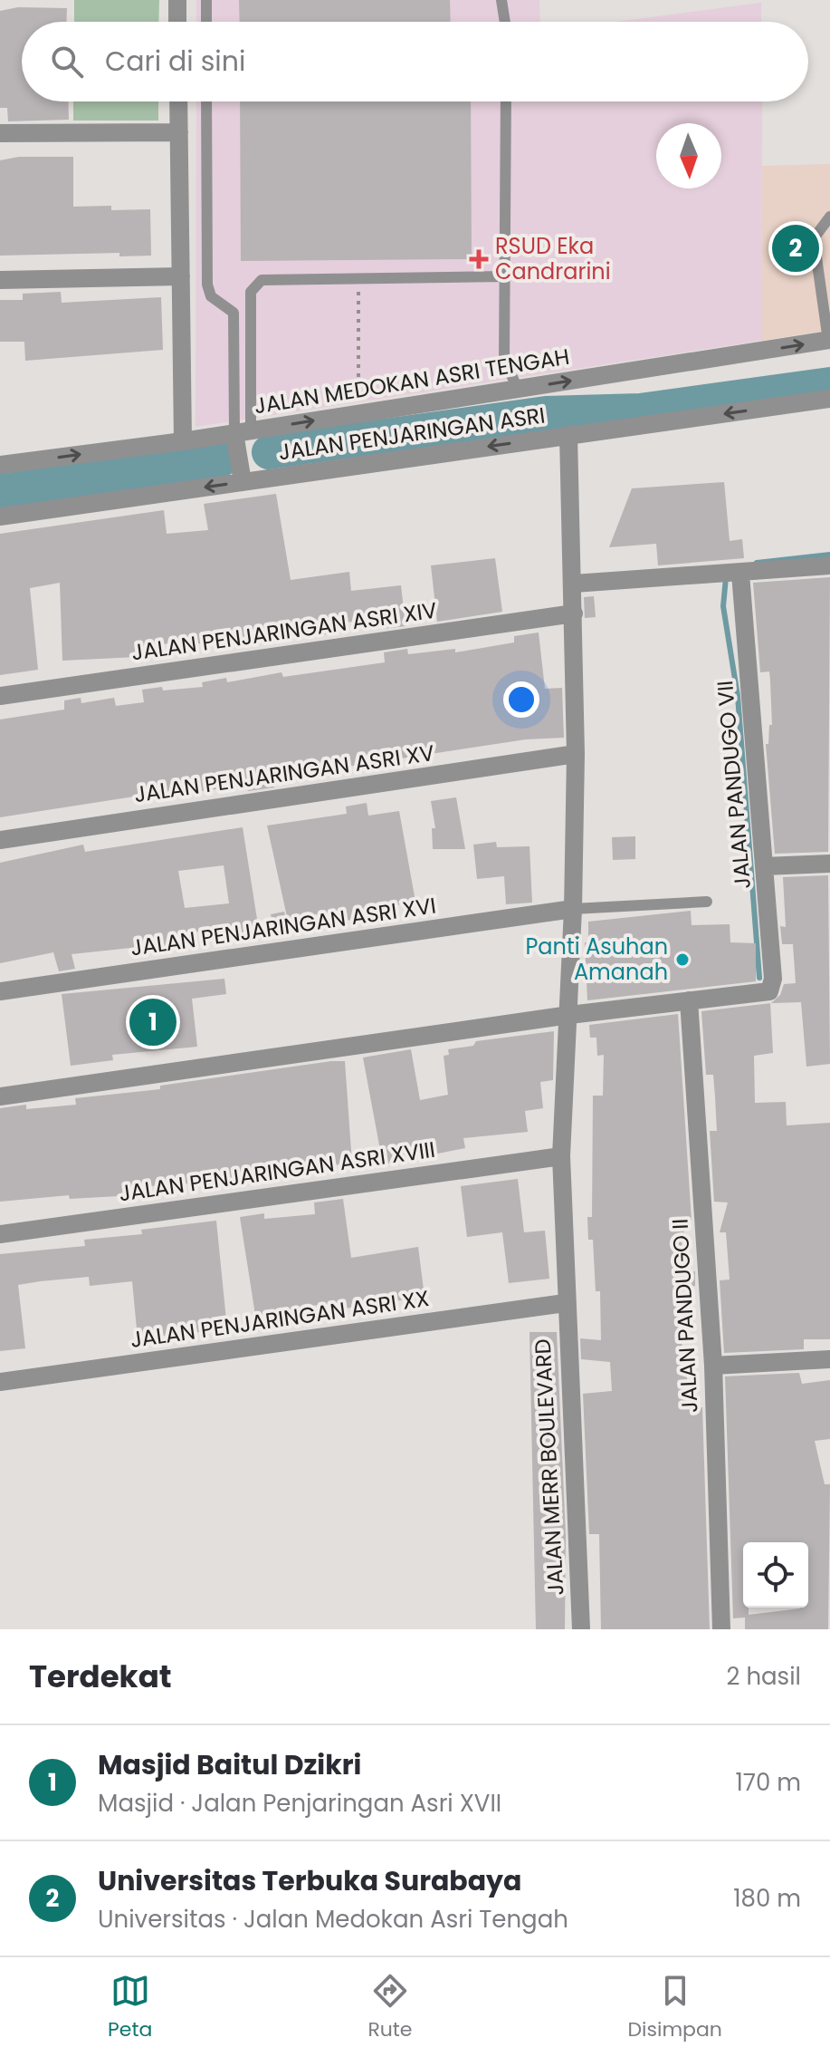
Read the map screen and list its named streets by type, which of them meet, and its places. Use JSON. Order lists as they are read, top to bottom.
{
  "streets": {
    "street": [
      "JALAN MEDOKAN ASRI TENGAH",
      "JALAN PENJARINGAN ASRI",
      "JALAN PENJARINGAN ASRI XIV",
      "JALAN PENJARINGAN ASRI XV",
      "JALAN PANDUGO VII",
      "JALAN PENJARINGAN ASRI XVI",
      "JALAN PENJARINGAN ASRI XVIII",
      "JALAN PANDUGO II",
      "JALAN PENJARINGAN ASRI XX",
      "JALAN MERR BOULEVARD"
    ]
  },
  "crossings": [
    ["JALAN PENJARINGAN ASRI", "JALAN MERR BOULEVARD"],
    ["JALAN PENJARINGAN ASRI XIV", "JALAN MERR BOULEVARD"],
    ["JALAN PENJARINGAN ASRI XV", "JALAN MERR BOULEVARD"],
    ["JALAN PANDUGO VII", "JALAN PANDUGO II"],
    ["JALAN PENJARINGAN ASRI XVI", "JALAN MERR BOULEVARD"],
    ["JALAN PENJARINGAN ASRI XVIII", "JALAN MERR BOULEVARD"],
    ["JALAN PENJARINGAN ASRI XX", "JALAN MERR BOULEVARD"]
  ],
  "one_way": ["JALAN MEDOKAN ASRI TENGAH", "JALAN PENJARINGAN ASRI"],
  "places": {
    "health": ["RSUD Eka Candrarini"],
    "other": ["Panti Asuhan Amanah"]
  },
  "north": "bottom",
  "page": {
    "search": "Cari di sini",
    "pins": ["2", "1"],
    "heading": ["Terdekat", "2 hasil"],
    "list": [
      {
        "mark": "1",
        "name": "Masjid Baitul Dzikri",
        "note": "Masjid · Jalan Penjaringan Asri XVII",
        "value": "170 m"
      },
      {
        "mark": "2",
        "name": "Universitas Terbuka Surabaya",
        "note": "Universitas · Jalan Medokan Asri Tengah",
        "value": "180 m"
      }
    ],
    "nav": ["Peta", "Rute", "Disimpan"]
  }
}
